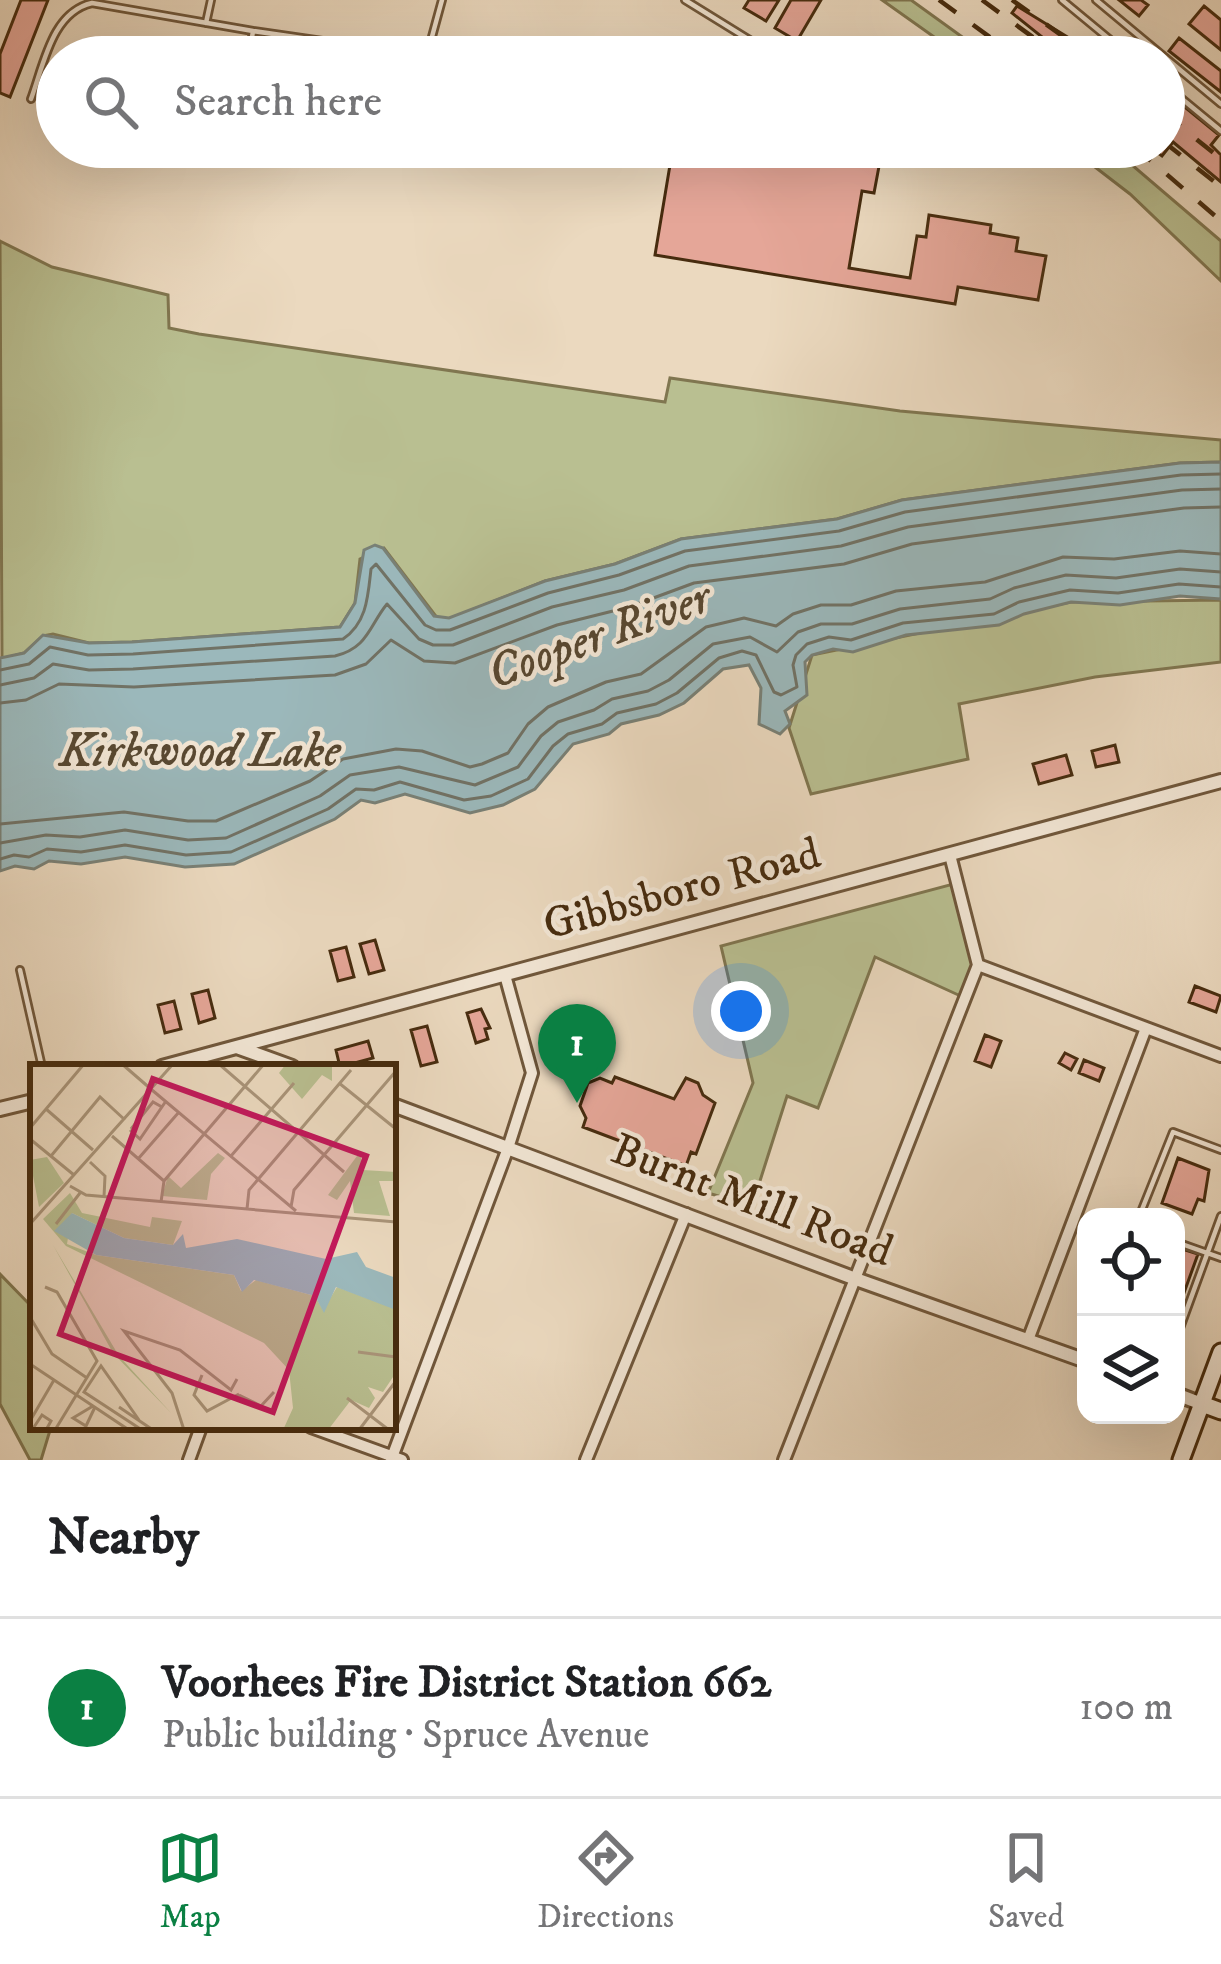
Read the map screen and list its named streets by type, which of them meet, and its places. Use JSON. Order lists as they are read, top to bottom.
{
  "streets": {
    "street": ["Gibbsboro Road", "Burnt Mill Road"]
  },
  "water": ["Cooper River", "Kirkwood Lake"],
  "page": {
    "search": "Search here",
    "pins": "1",
    "heading": "Nearby",
    "list": [
      {
        "mark": "1",
        "name": "Voorhees Fire District Station 662",
        "note": "Public building · Spruce Avenue",
        "value": "100 m"
      }
    ],
    "nav": ["Map", "Directions", "Saved"]
  }
}
